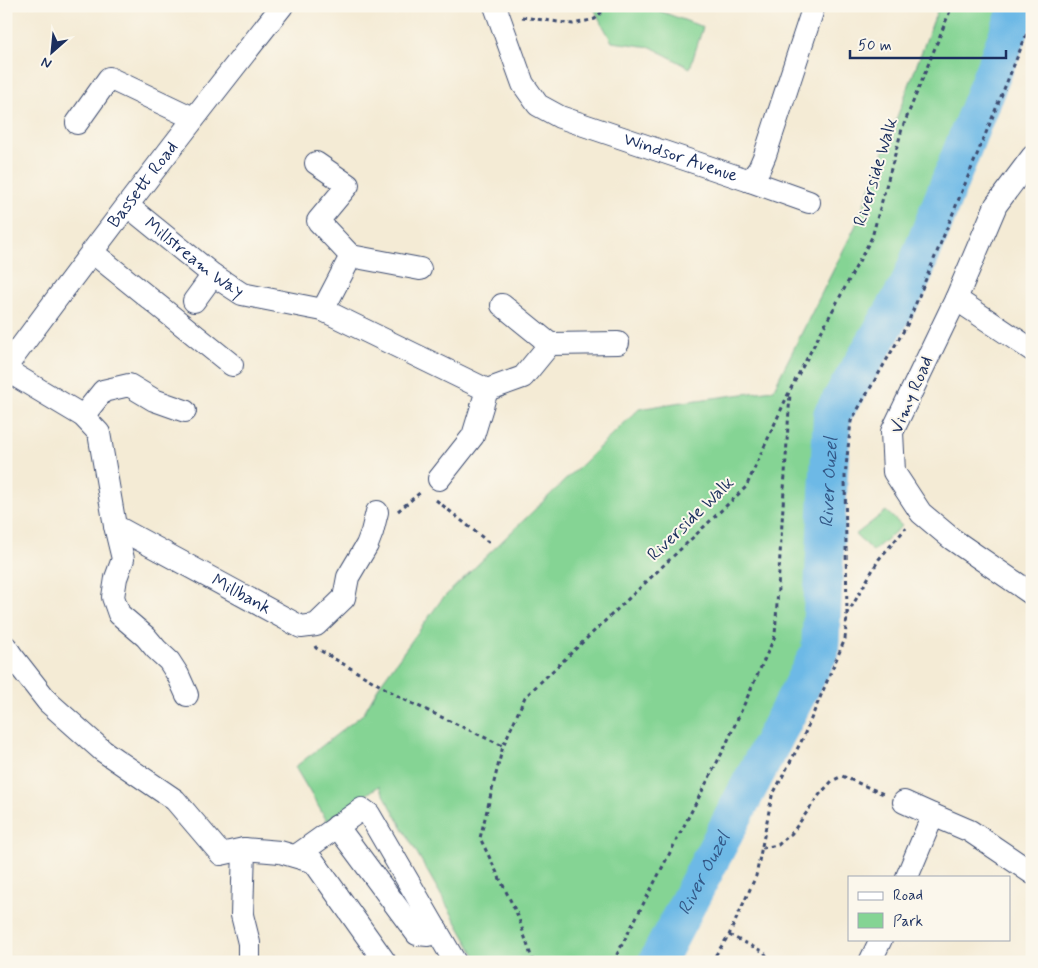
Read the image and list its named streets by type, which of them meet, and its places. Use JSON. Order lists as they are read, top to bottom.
{
  "streets": {
    "street": [
      "Windsor Avenue",
      "Bassett Road",
      "Millstream Way",
      "Vimy Road",
      "Millbank"
    ],
    "path": ["Riverside Walk"]
  },
  "crossings": [
    ["Bassett Road", "Millstream Way"]
  ],
  "water": ["River Ouzel"],
  "legend": ["Road", "Park"],
  "scale_bar": "50 m",
  "north": "bottom left"
}
